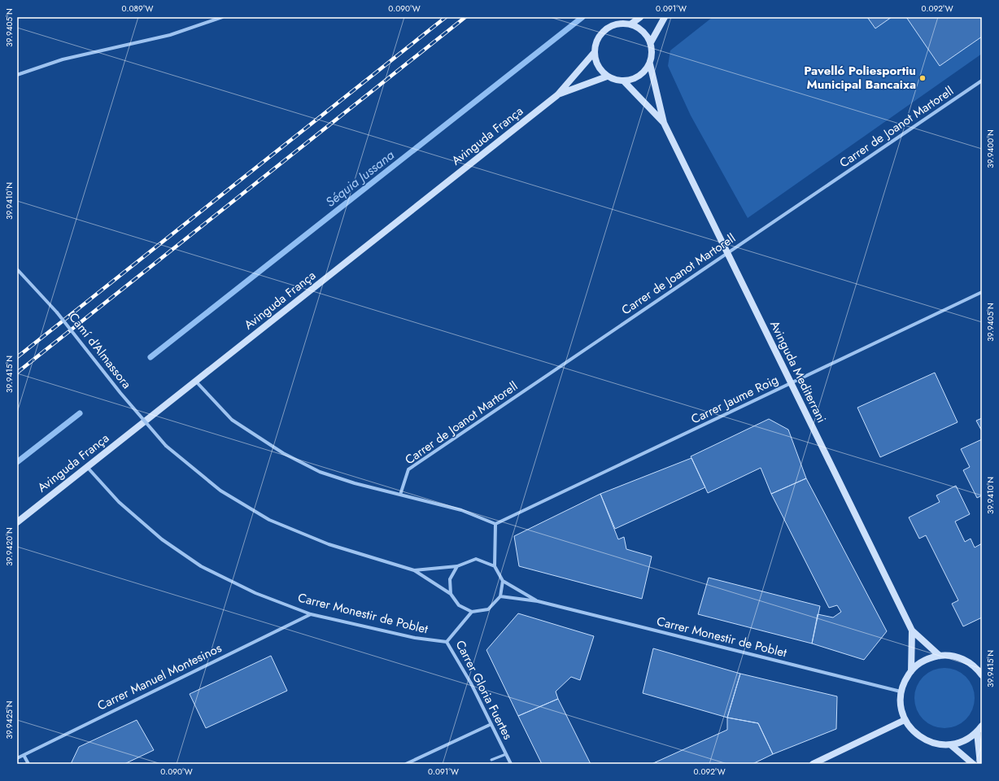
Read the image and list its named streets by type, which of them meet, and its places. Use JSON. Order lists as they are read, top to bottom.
{
  "streets": {
    "main road": ["Avinguda França", "Avinguda Mediterrani"],
    "street": [
      "Carrer de Joanot Martorell",
      "Camí d'Almassora",
      "Carrer Jaume Roig",
      "Carrer Monestir de Poblet",
      "Carrer Manuel Montesinos",
      "Carrer Gloria Fuertes"
    ]
  },
  "crossings": [
    ["Carrer de Joanot Martorell", "Avinguda Mediterrani"],
    ["Avinguda França", "Avinguda Mediterrani"],
    ["Avinguda França", "Carrer Monestir de Poblet"],
    ["Avinguda Mediterrani", "Carrer Jaume Roig"],
    ["Carrer Monestir de Poblet", "Carrer Manuel Montesinos"],
    ["Carrer Monestir de Poblet", "Carrer Gloria Fuertes"]
  ],
  "water": ["Séquia Jussana"],
  "places": ["Pavelló Poliesportiu Municipal Bancaixa"],
  "coordinates": [
    "0.089°W",
    "0.090°W",
    "0.091°W",
    "0.092°W",
    "39.9405°N",
    "39.9400°N",
    "39.9410°N",
    "39.9415°N",
    "39.9420°N",
    "39.9425°N"
  ]
}
